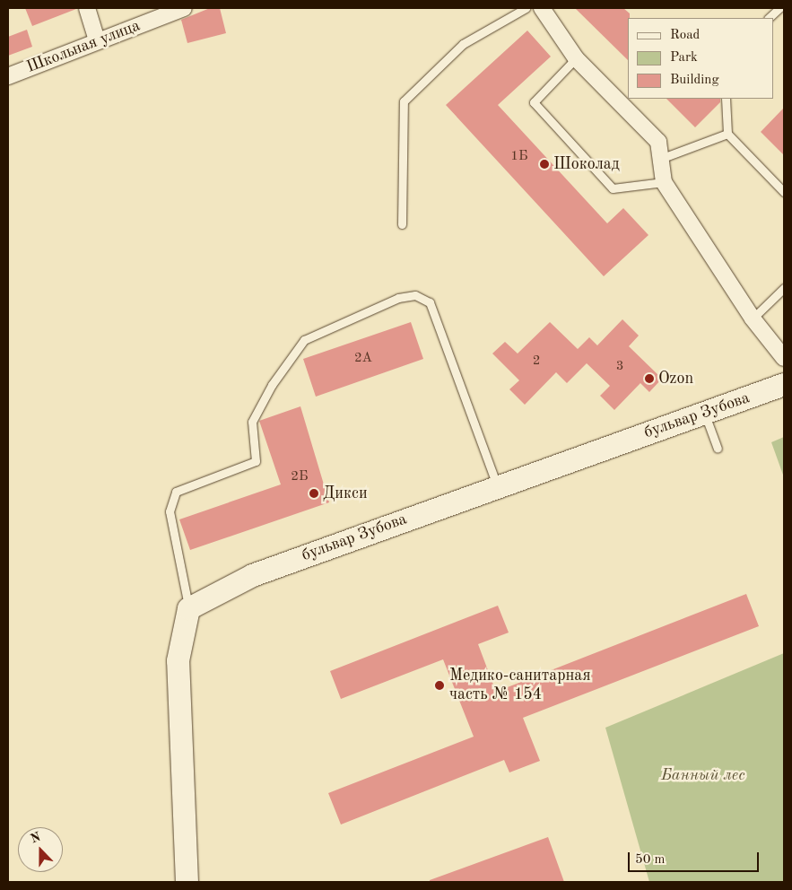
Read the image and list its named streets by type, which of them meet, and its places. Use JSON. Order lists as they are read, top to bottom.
{
  "streets": {
    "street": ["Школьная улица", "бульвар Зубова"]
  },
  "parks": ["Банный лес"],
  "places": [
    "Шоколад",
    "Ozon",
    "Дикси",
    "Медико-санитарная часть № 154"
  ],
  "house_numbers": [
    "1Б",
    "2А",
    "2",
    "3",
    "2Б"
  ],
  "legend": ["Road", "Park", "Building"],
  "scale_bar": "50 m",
  "north": "top"
}
